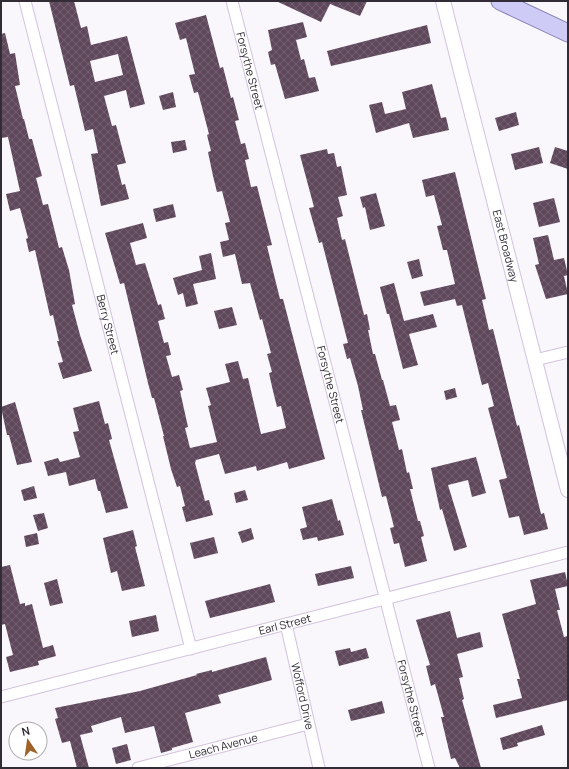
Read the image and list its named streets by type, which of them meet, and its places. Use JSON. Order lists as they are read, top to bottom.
{
  "streets": {
    "street": [
      "Forsythe Street",
      "East Broadway",
      "Berry Street",
      "Earl Street",
      "Wofford Drive",
      "Leach Avenue"
    ]
  },
  "crossings": [
    ["Forsythe Street", "Earl Street"],
    ["Berry Street", "Earl Street"],
    ["Earl Street", "Wofford Drive"],
    ["Wofford Drive", "Leach Avenue"]
  ],
  "north": "top"
}
